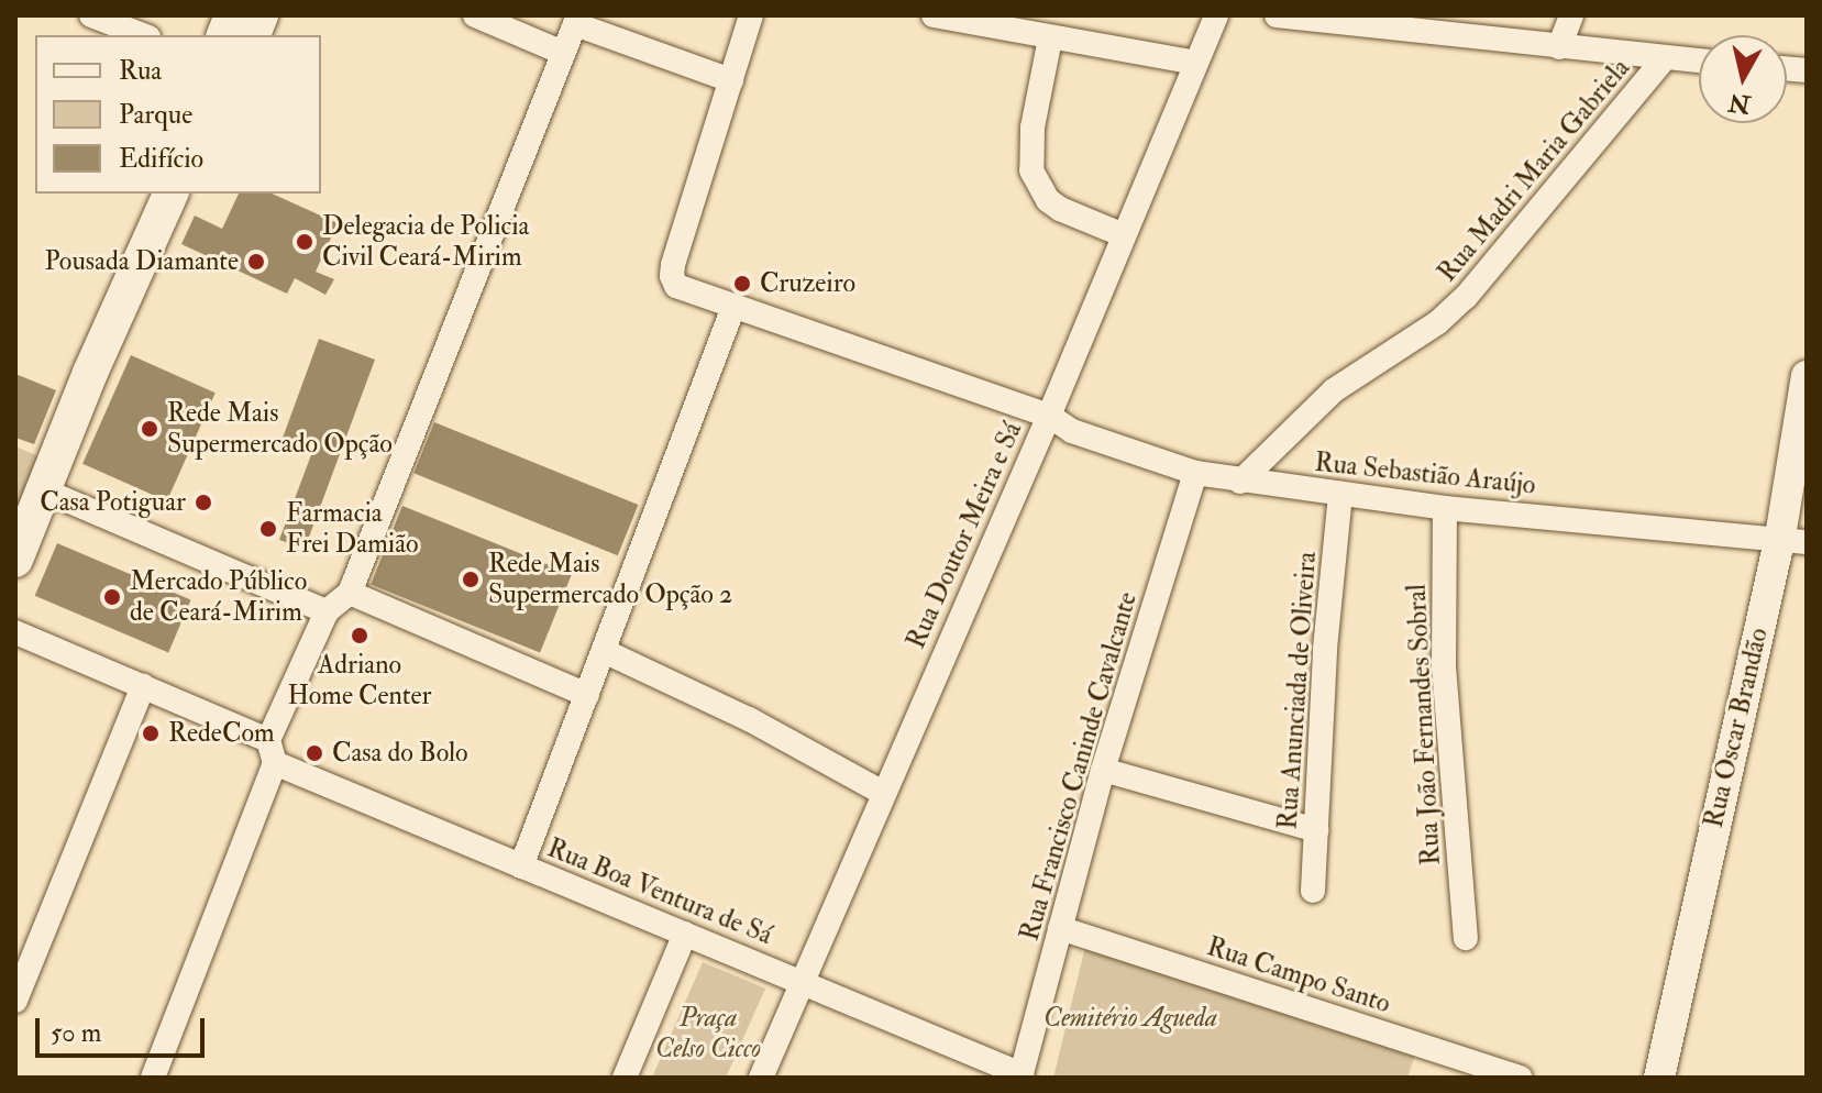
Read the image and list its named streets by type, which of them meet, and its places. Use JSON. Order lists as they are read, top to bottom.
{
  "streets": {
    "street": [
      "Rua Madri Maria Gabriela",
      "Rua Sebastião Araújo",
      "Rua Doutor Meira e Sá",
      "Rua Anunciada de Oliveira",
      "Rua João Fernandes Sobral",
      "Rua Oscar Brandão",
      "Rua Francisco Caninde Cavalcante",
      "Rua Boa Ventura de Sá",
      "Rua Campo Santo"
    ]
  },
  "crossings": [
    ["Rua Madri Maria Gabriela", "Rua Sebastião Araújo"],
    ["Rua Sebastião Araújo", "Rua Doutor Meira e Sá"],
    ["Rua Sebastião Araújo", "Rua Anunciada de Oliveira"],
    ["Rua Sebastião Araújo", "Rua João Fernandes Sobral"],
    ["Rua Sebastião Araújo", "Rua Oscar Brandão"],
    ["Rua Sebastião Araújo", "Rua Francisco Caninde Cavalcante"],
    ["Rua Doutor Meira e Sá", "Rua Boa Ventura de Sá"],
    ["Rua Francisco Caninde Cavalcante", "Rua Boa Ventura de Sá"],
    ["Rua Francisco Caninde Cavalcante", "Rua Campo Santo"]
  ],
  "parks": ["Praça Celso Cicco", "Cemitério Agueda"],
  "places": [
    "Delegacia de Policia Civil Ceará-Mirim",
    "Pousada Diamante",
    "Cruzeiro",
    "Rede Mais Supermercado Opção",
    "Casa Potiguar",
    "Farmacia Frei Damião",
    "Rede Mais Supermercado Opção 2",
    "Mercado Público de Ceará-Mirim",
    "Adriano Home Center",
    "RedeCom",
    "Casa do Bolo"
  ],
  "legend": ["Rua", "Parque", "Edifício"],
  "scale_bar": "50 m",
  "north": "bottom"
}
